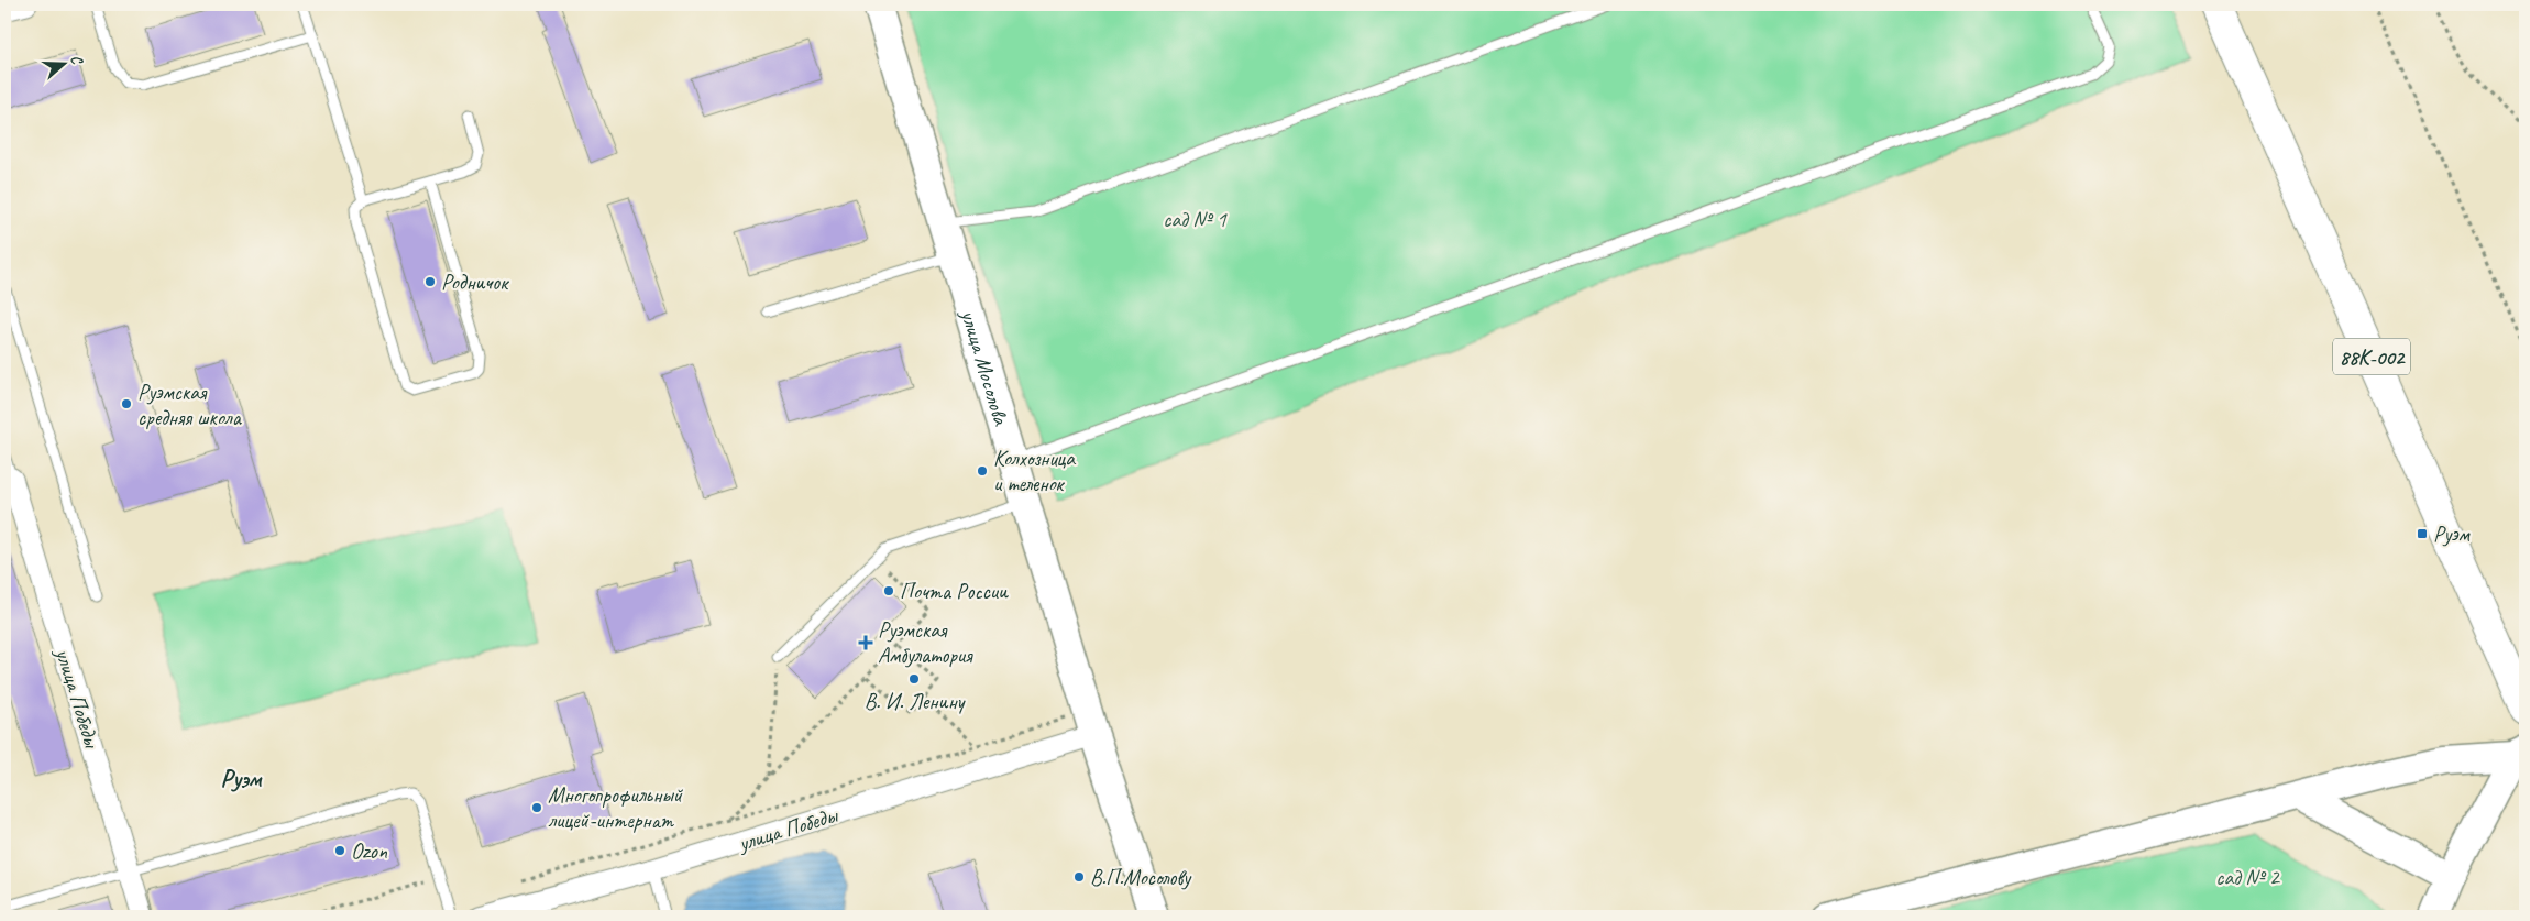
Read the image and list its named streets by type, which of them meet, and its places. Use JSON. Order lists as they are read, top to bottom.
{
  "streets": {
    "main road": ["88К-002"],
    "street": ["улица Мосолова", "улица Победы"]
  },
  "crossings": [
    ["улица Мосолова", "улица Победы"]
  ],
  "districts": ["Руэм"],
  "parks": ["сад № 1", "сад № 2"],
  "places": {
    "other": [
      "Родничок",
      "Руэмская средняя школа",
      "Колхозница и теленок",
      "Почта России",
      "В. И. Ленину",
      "Многопрофильный лицей-интернат",
      "Ozon",
      "В.П.Мосолову"
    ],
    "transit": ["Руэм"],
    "health": ["Руэмская Амбулатория"]
  },
  "north": "right"
}
